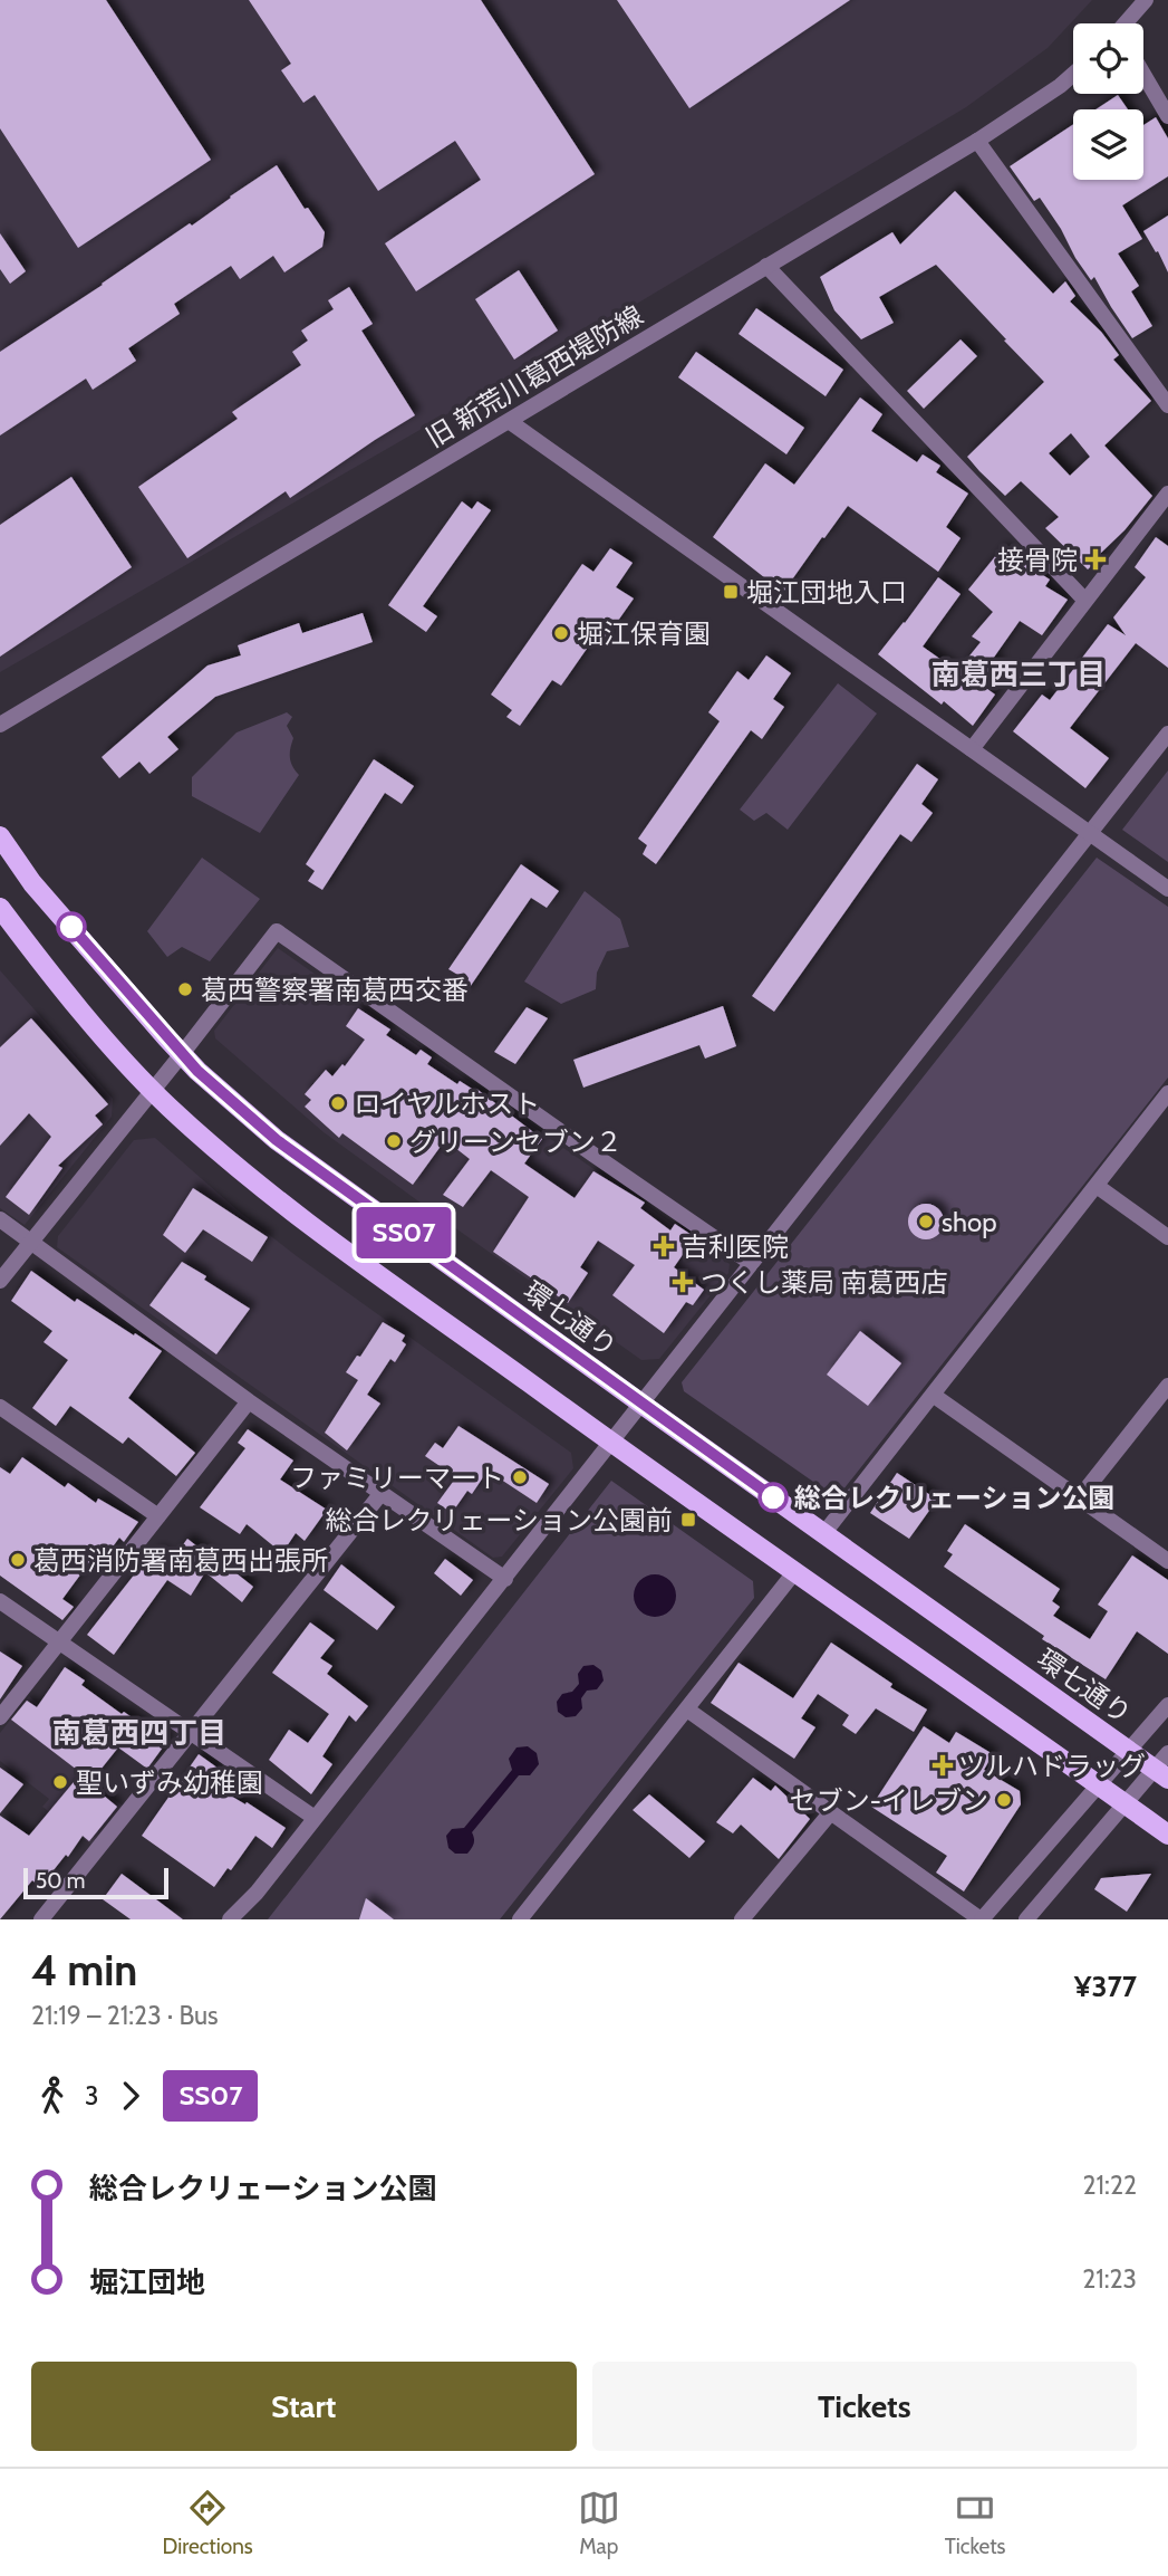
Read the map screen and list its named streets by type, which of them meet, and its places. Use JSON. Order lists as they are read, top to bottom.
{
  "streets": {
    "main road": ["環七通り"],
    "street": ["旧 新荒川葛西堤防線"]
  },
  "districts": ["南葛西三丁目", "南葛西四丁目"],
  "places": {
    "health": [
      "接骨院",
      "吉利医院",
      "つくし薬局 南葛西店",
      "ツルハドラッグ"
    ],
    "transit": ["堀江団地入口", "総合レクリェーション公園前"],
    "other": [
      "堀江保育園",
      "葛西警察署南葛西交番",
      "ロイヤルホスト",
      "グリーンセブン２",
      "shop",
      "ファミリーマート",
      "総合レクリェーション公園",
      "葛西消防署南葛西出張所",
      "聖いずみ幼稚園",
      "セブン-イレブン"
    ]
  },
  "lines": ["bus line SS07"],
  "scale_bar": "50 m",
  "page": {
    "on_map": "SS07",
    "scale": "50 m",
    "heading": ["4 min", "21:19 – 21:23 · Bus", "¥377"],
    "legs": ["3", "SS07"],
    "list": [
      {
        "name": "総合レクリェーション公園",
        "value": "21:22"
      },
      {
        "name": "堀江団地",
        "value": "21:23"
      }
    ],
    "buttons": ["Start", "Tickets"],
    "tabs": ["Directions", "Map", "Tickets"]
  }
}
